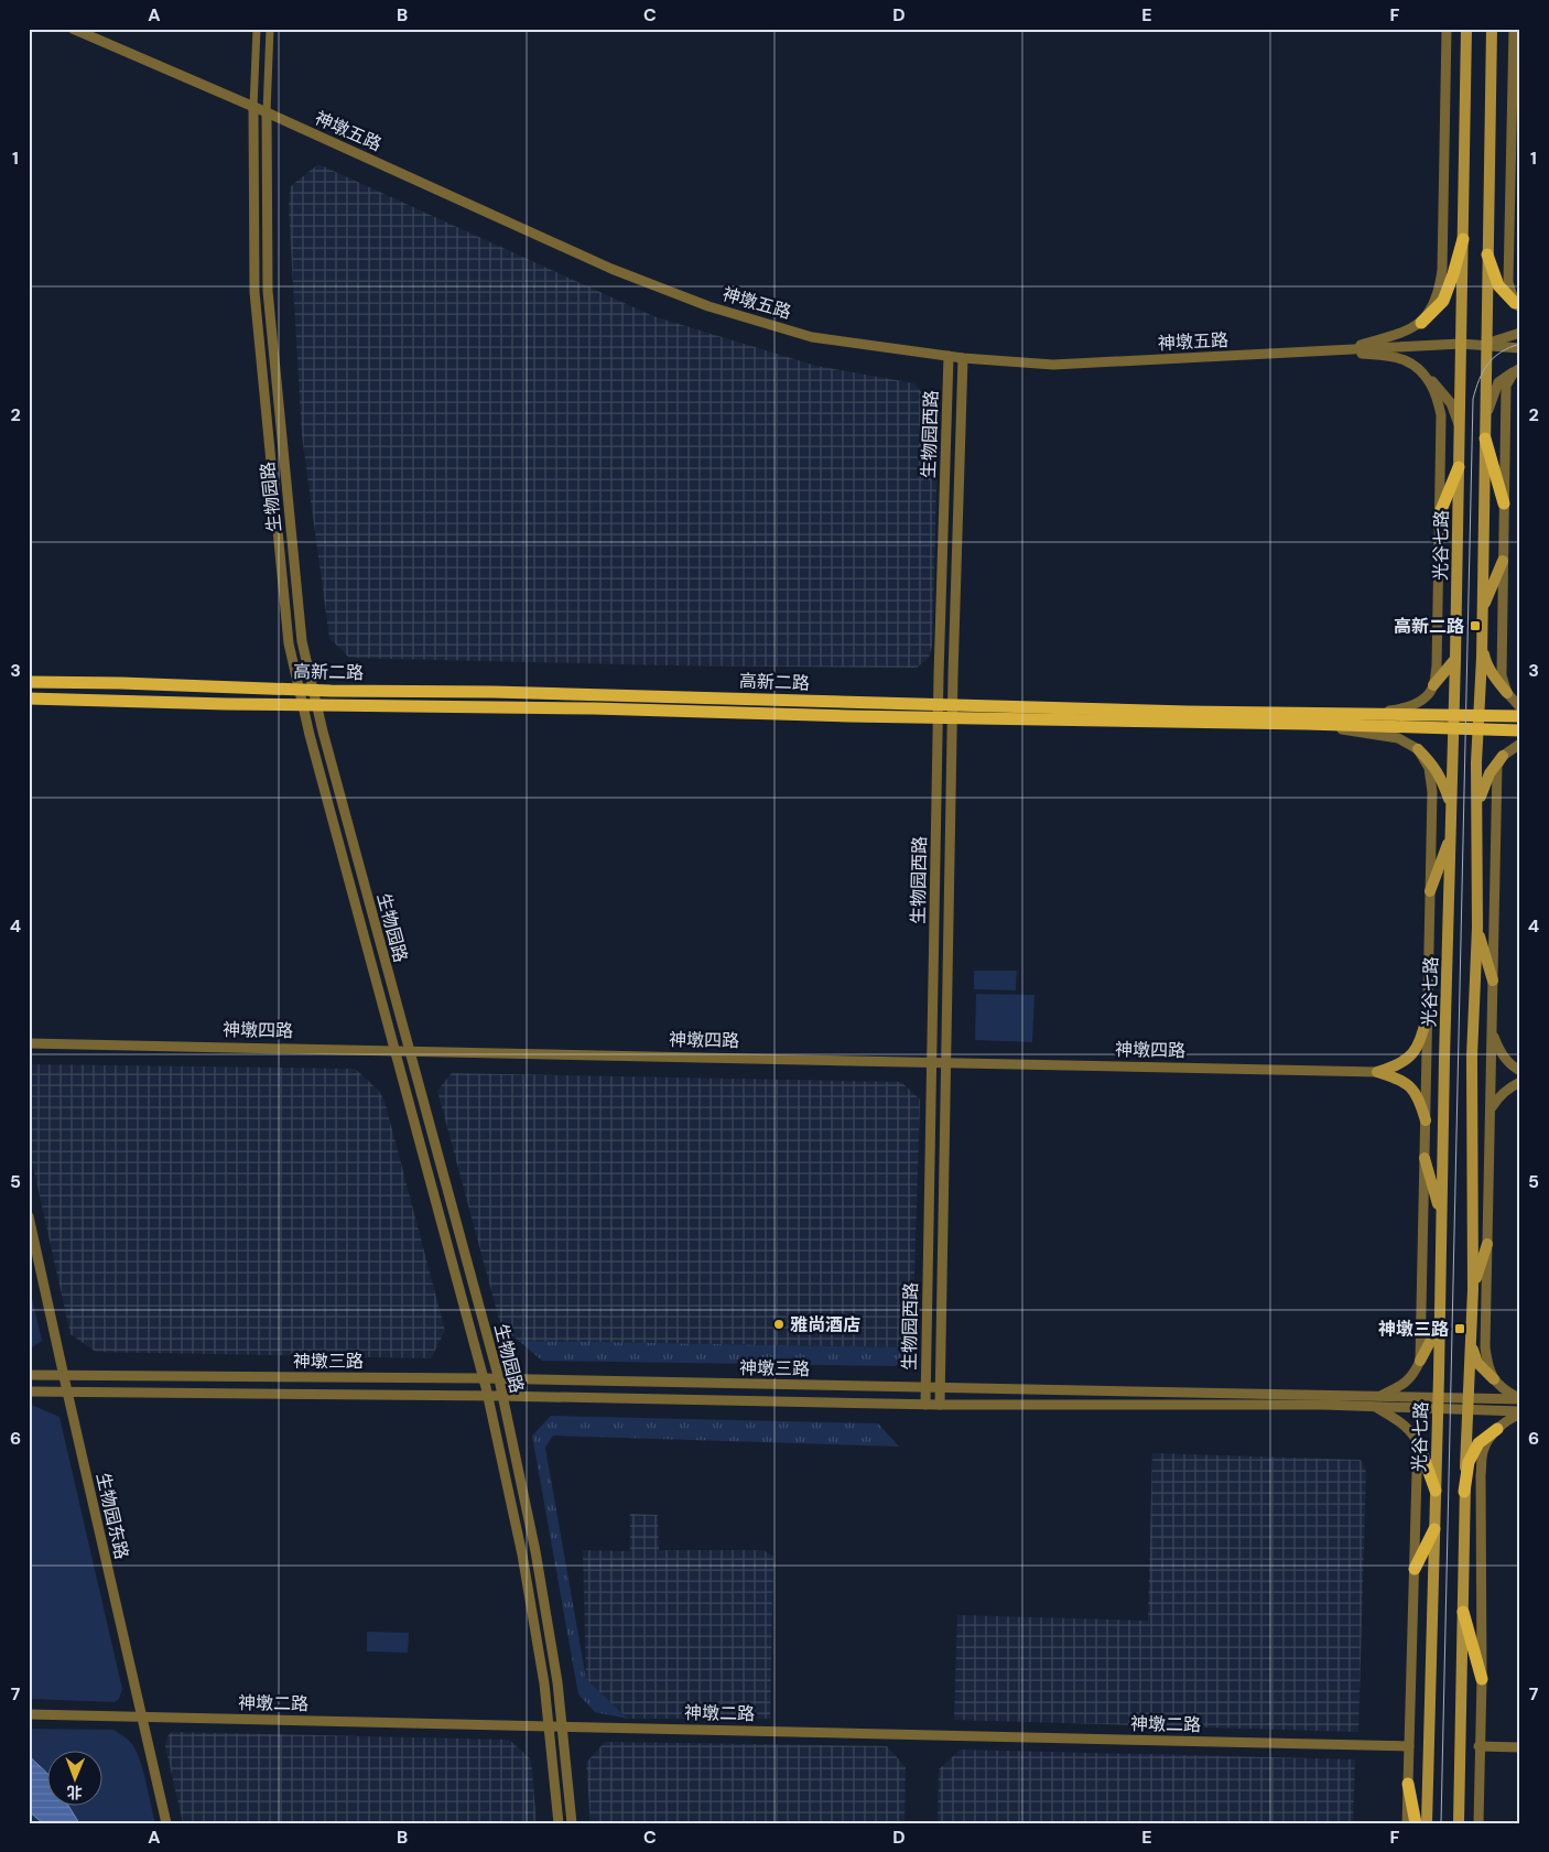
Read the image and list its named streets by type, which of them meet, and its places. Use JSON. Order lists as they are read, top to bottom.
{
  "streets": {
    "main road": ["光谷七路", "高新二路"],
    "street": [
      "神墩五路",
      "生物园西路",
      "生物园路",
      "神墩四路",
      "神墩三路",
      "生物园东路",
      "神墩二路"
    ]
  },
  "crossings": [
    ["神墩五路", "生物园西路"],
    ["神墩五路", "生物园路"],
    ["神墩五路", "光谷七路"],
    ["生物园西路", "高新二路"],
    ["生物园西路", "神墩四路"],
    ["生物园西路", "神墩三路"],
    ["生物园路", "高新二路"],
    ["生物园路", "神墩四路"],
    ["生物园路", "神墩三路"],
    ["生物园路", "神墩二路"],
    ["光谷七路", "高新二路"],
    ["光谷七路", "神墩三路"],
    ["神墩三路", "生物园东路"],
    ["生物园东路", "神墩二路"]
  ],
  "places": {
    "transit": ["高新二路", "神墩三路"],
    "other": ["雅尚酒店"]
  },
  "north": "bottom",
  "grid": {
    "columns": [
      "A",
      "B",
      "C",
      "D",
      "E",
      "F"
    ],
    "rows": [
      "1",
      "2",
      "3",
      "4",
      "5",
      "6",
      "7"
    ]
  }
}
